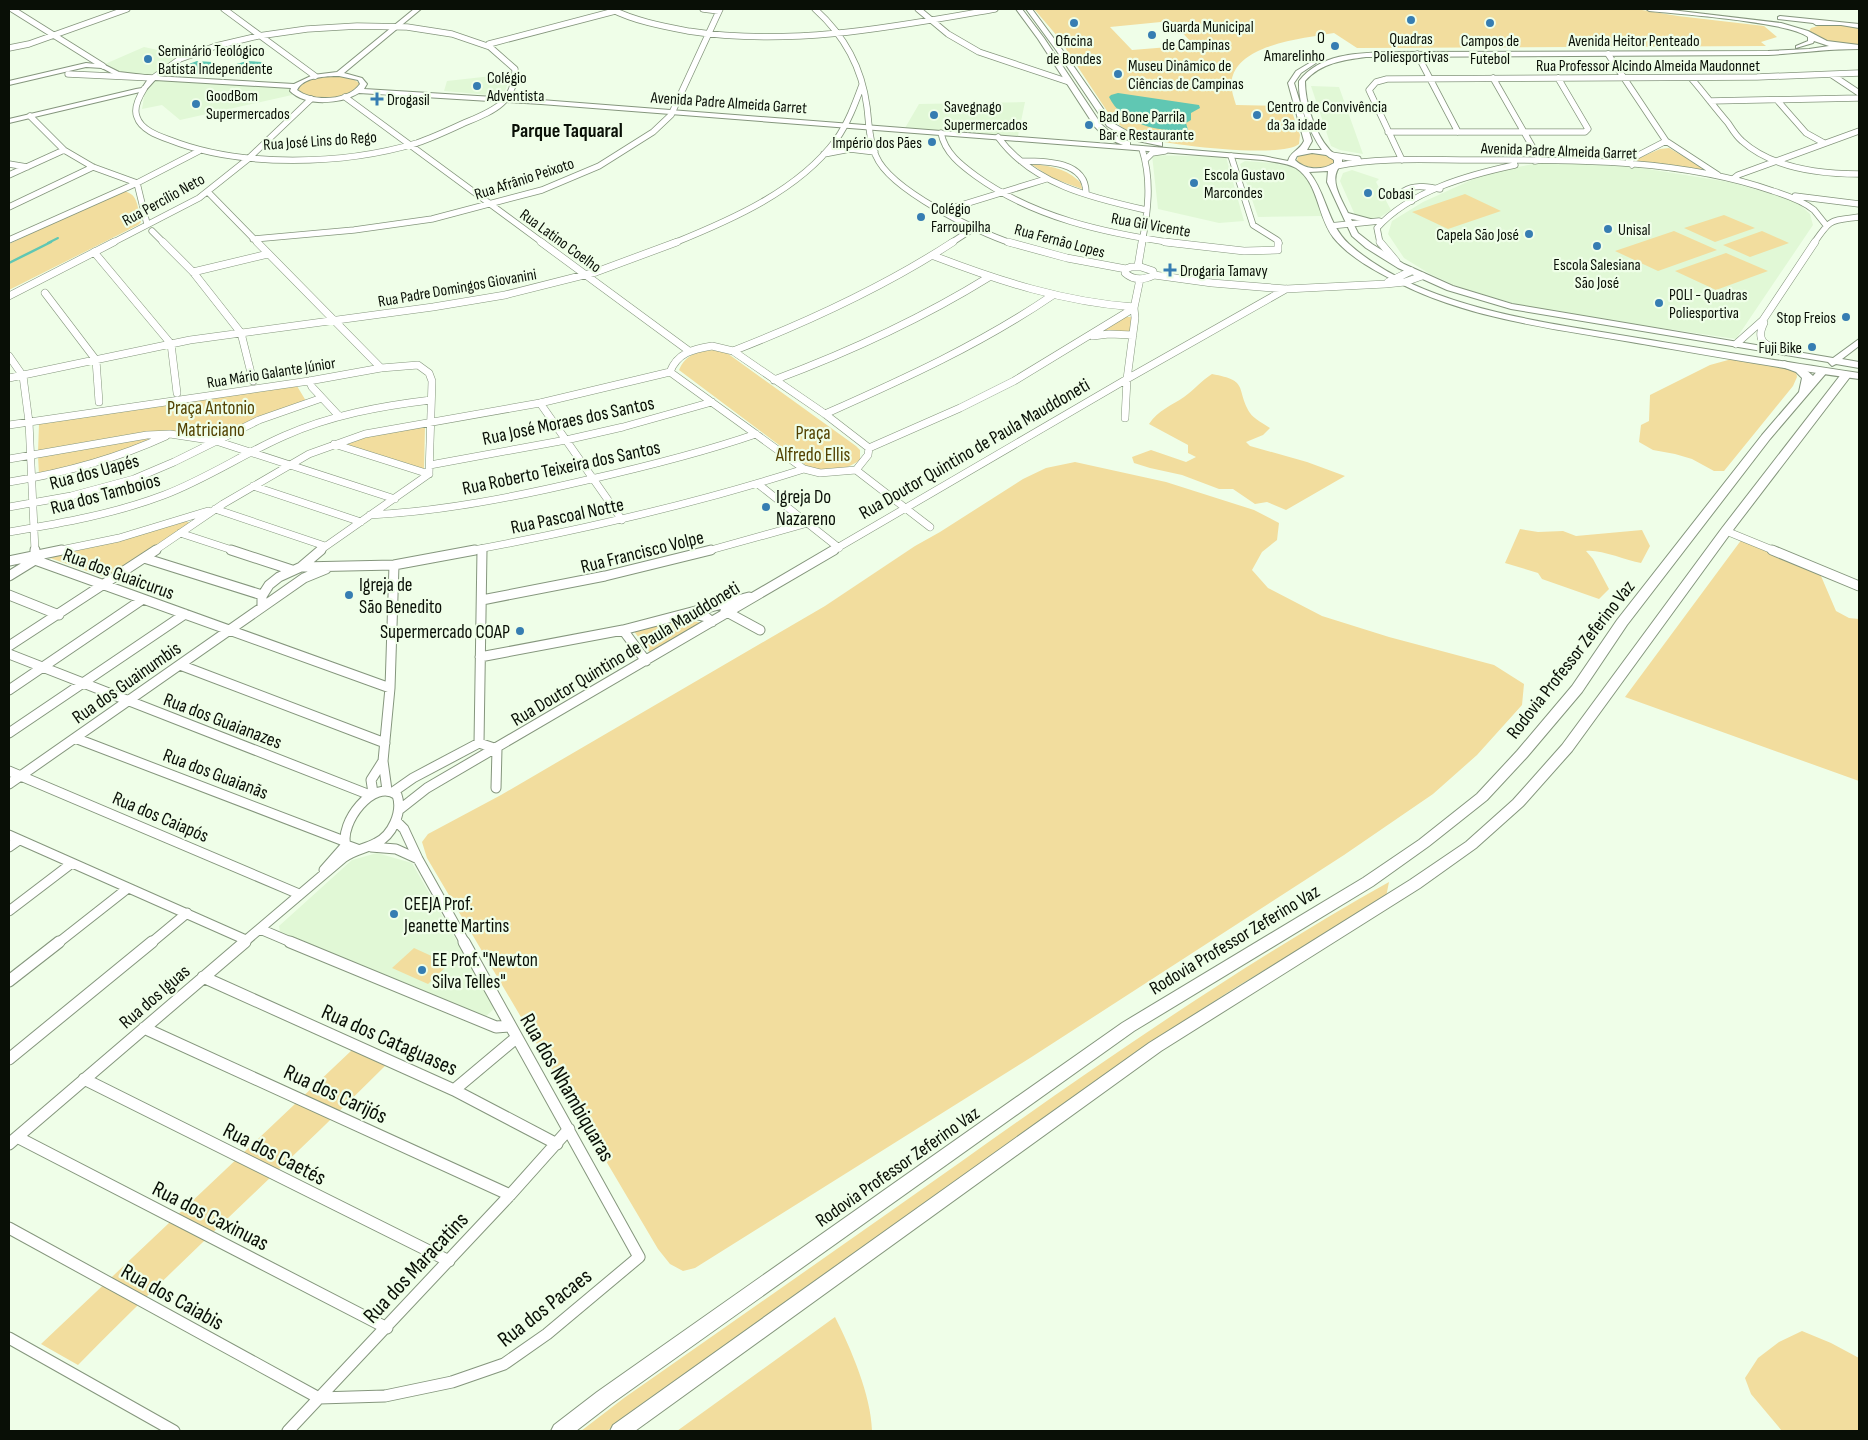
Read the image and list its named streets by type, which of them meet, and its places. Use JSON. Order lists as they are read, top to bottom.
{
  "streets": {
    "highway": ["Rodovia Professor Zeferino Vaz"],
    "main road": ["Avenida Heitor Penteado", "Avenida Padre Almeida Garret"],
    "street": [
      "Rua Professor Alcindo Almeida Maudonnet",
      "Rua José Lins do Rego",
      "Rua Afrânio Peixoto",
      "Rua Percílio Neto",
      "Rua Gil Vicente",
      "Rua Latino Coelho",
      "Rua Fernão Lopes",
      "Rua Padre Domingos Giovanini",
      "Rua Mário Galante Júnior",
      "Rua José Moraes dos Santos",
      "Rua Doutor Quintino de Paula Mauddoneti",
      "Rua Roberto Teixeira dos Santos",
      "Rua dos Uapés",
      "Rua dos Tamboios",
      "Rua Pascoal Notte",
      "Rua Francisco Volpe",
      "Rua dos Guaicurus",
      "Rua dos Guainumbis",
      "Rua dos Guaianazes",
      "Rua dos Guaianãs",
      "Rua dos Caiapós",
      "Rua dos Iguas",
      "Rua dos Cataguases",
      "Rua dos Nhambiquaras",
      "Rua dos Carijós",
      "Rua dos Caetés",
      "Rua dos Caxinuas",
      "Rua dos Maracatins",
      "Rua dos Caiabis",
      "Rua dos Pacaes"
    ]
  },
  "crossings": [
    ["Avenida Heitor Penteado", "Avenida Padre Almeida Garret"],
    ["Rua Professor Alcindo Almeida Maudonnet", "Avenida Padre Almeida Garret"],
    ["Avenida Padre Almeida Garret", "Rua José Lins do Rego"],
    ["Avenida Padre Almeida Garret", "Rua Afrânio Peixoto"],
    ["Avenida Padre Almeida Garret", "Rua Gil Vicente"],
    ["Avenida Padre Almeida Garret", "Rua Fernão Lopes"],
    ["Avenida Padre Almeida Garret", "Rua Padre Domingos Giovanini"],
    ["Rua José Lins do Rego", "Rua Percílio Neto"],
    ["Rua José Lins do Rego", "Rua Latino Coelho"],
    ["Rua Afrânio Peixoto", "Rua Latino Coelho"],
    ["Rua Latino Coelho", "Rua Padre Domingos Giovanini"],
    ["Rua Padre Domingos Giovanini", "Rua dos Guaicurus"],
    ["Rua Mário Galante Júnior", "Rua dos Tamboios"],
    ["Rua Mário Galante Júnior", "Rua dos Guaicurus"],
    ["Rua dos Uapés", "Rua dos Guaicurus"],
    ["Rua dos Tamboios", "Rua dos Guaicurus"],
    ["Rua Pascoal Notte", "Rua dos Guainumbis"],
    ["Rua dos Guaicurus", "Rua dos Guainumbis"],
    ["Rua dos Guainumbis", "Rua dos Guaianazes"],
    ["Rua dos Guainumbis", "Rua dos Guaianãs"],
    ["Rua dos Guainumbis", "Rua dos Caiapós"],
    ["Rua dos Guaianazes", "Rua dos Iguas"],
    ["Rua dos Guaianãs", "Rua dos Iguas"],
    ["Rua dos Caiapós", "Rua dos Iguas"],
    ["Rua dos Iguas", "Rua dos Cataguases"],
    ["Rua dos Iguas", "Rua dos Carijós"],
    ["Rua dos Iguas", "Rua dos Caetés"],
    ["Rua dos Iguas", "Rua dos Caxinuas"],
    ["Rua dos Cataguases", "Rua dos Maracatins"],
    ["Rua dos Nhambiquaras", "Rua dos Maracatins"],
    ["Rua dos Nhambiquaras", "Rua dos Pacaes"],
    ["Rua dos Carijós", "Rua dos Maracatins"],
    ["Rua dos Caetés", "Rua dos Maracatins"],
    ["Rua dos Caxinuas", "Rua dos Maracatins"],
    ["Rua dos Maracatins", "Rua dos Caiabis"],
    ["Rua dos Maracatins", "Rua dos Pacaes"],
    ["Rua dos Caiabis", "Rua dos Pacaes"]
  ],
  "districts": ["Parque Taquaral"],
  "parks": ["Praça Antonio Matriciano", "Praça Alfredo Ellis"],
  "places": {
    "other": [
      "Quadras Poliesportivas",
      "Oficina de Bondes",
      "Campos de Futebol",
      "Guarda Municipal de Campinas",
      "O Amarelinho",
      "Seminário Teológico Batista Independente",
      "Museu Dinâmico de Ciências de Campinas",
      "Colégio Adventista",
      "GoodBom Supermercados",
      "Savegnago Supermercados",
      "Centro de Convivência da 3a idade",
      "Bad Bone Parrila Bar e Restaurante",
      "Império dos Pães",
      "Escola Gustavo Marcondes",
      "Cobasi",
      "Colégio Farroupilha",
      "Unisal",
      "Capela São José",
      "Escola Salesiana São José",
      "POLI - Quadras Poliesportiva",
      "Stop Freios",
      "Fuji Bike",
      "Igreja Do Nazareno",
      "Igreja de São Benedito",
      "Supermercado COAP",
      "CEEJA Prof. Jeanette Martins",
      "EE Prof. \"Newton Silva Telles\""
    ],
    "health": ["Drogasil", "Drogaria Tamavy"]
  }
}
